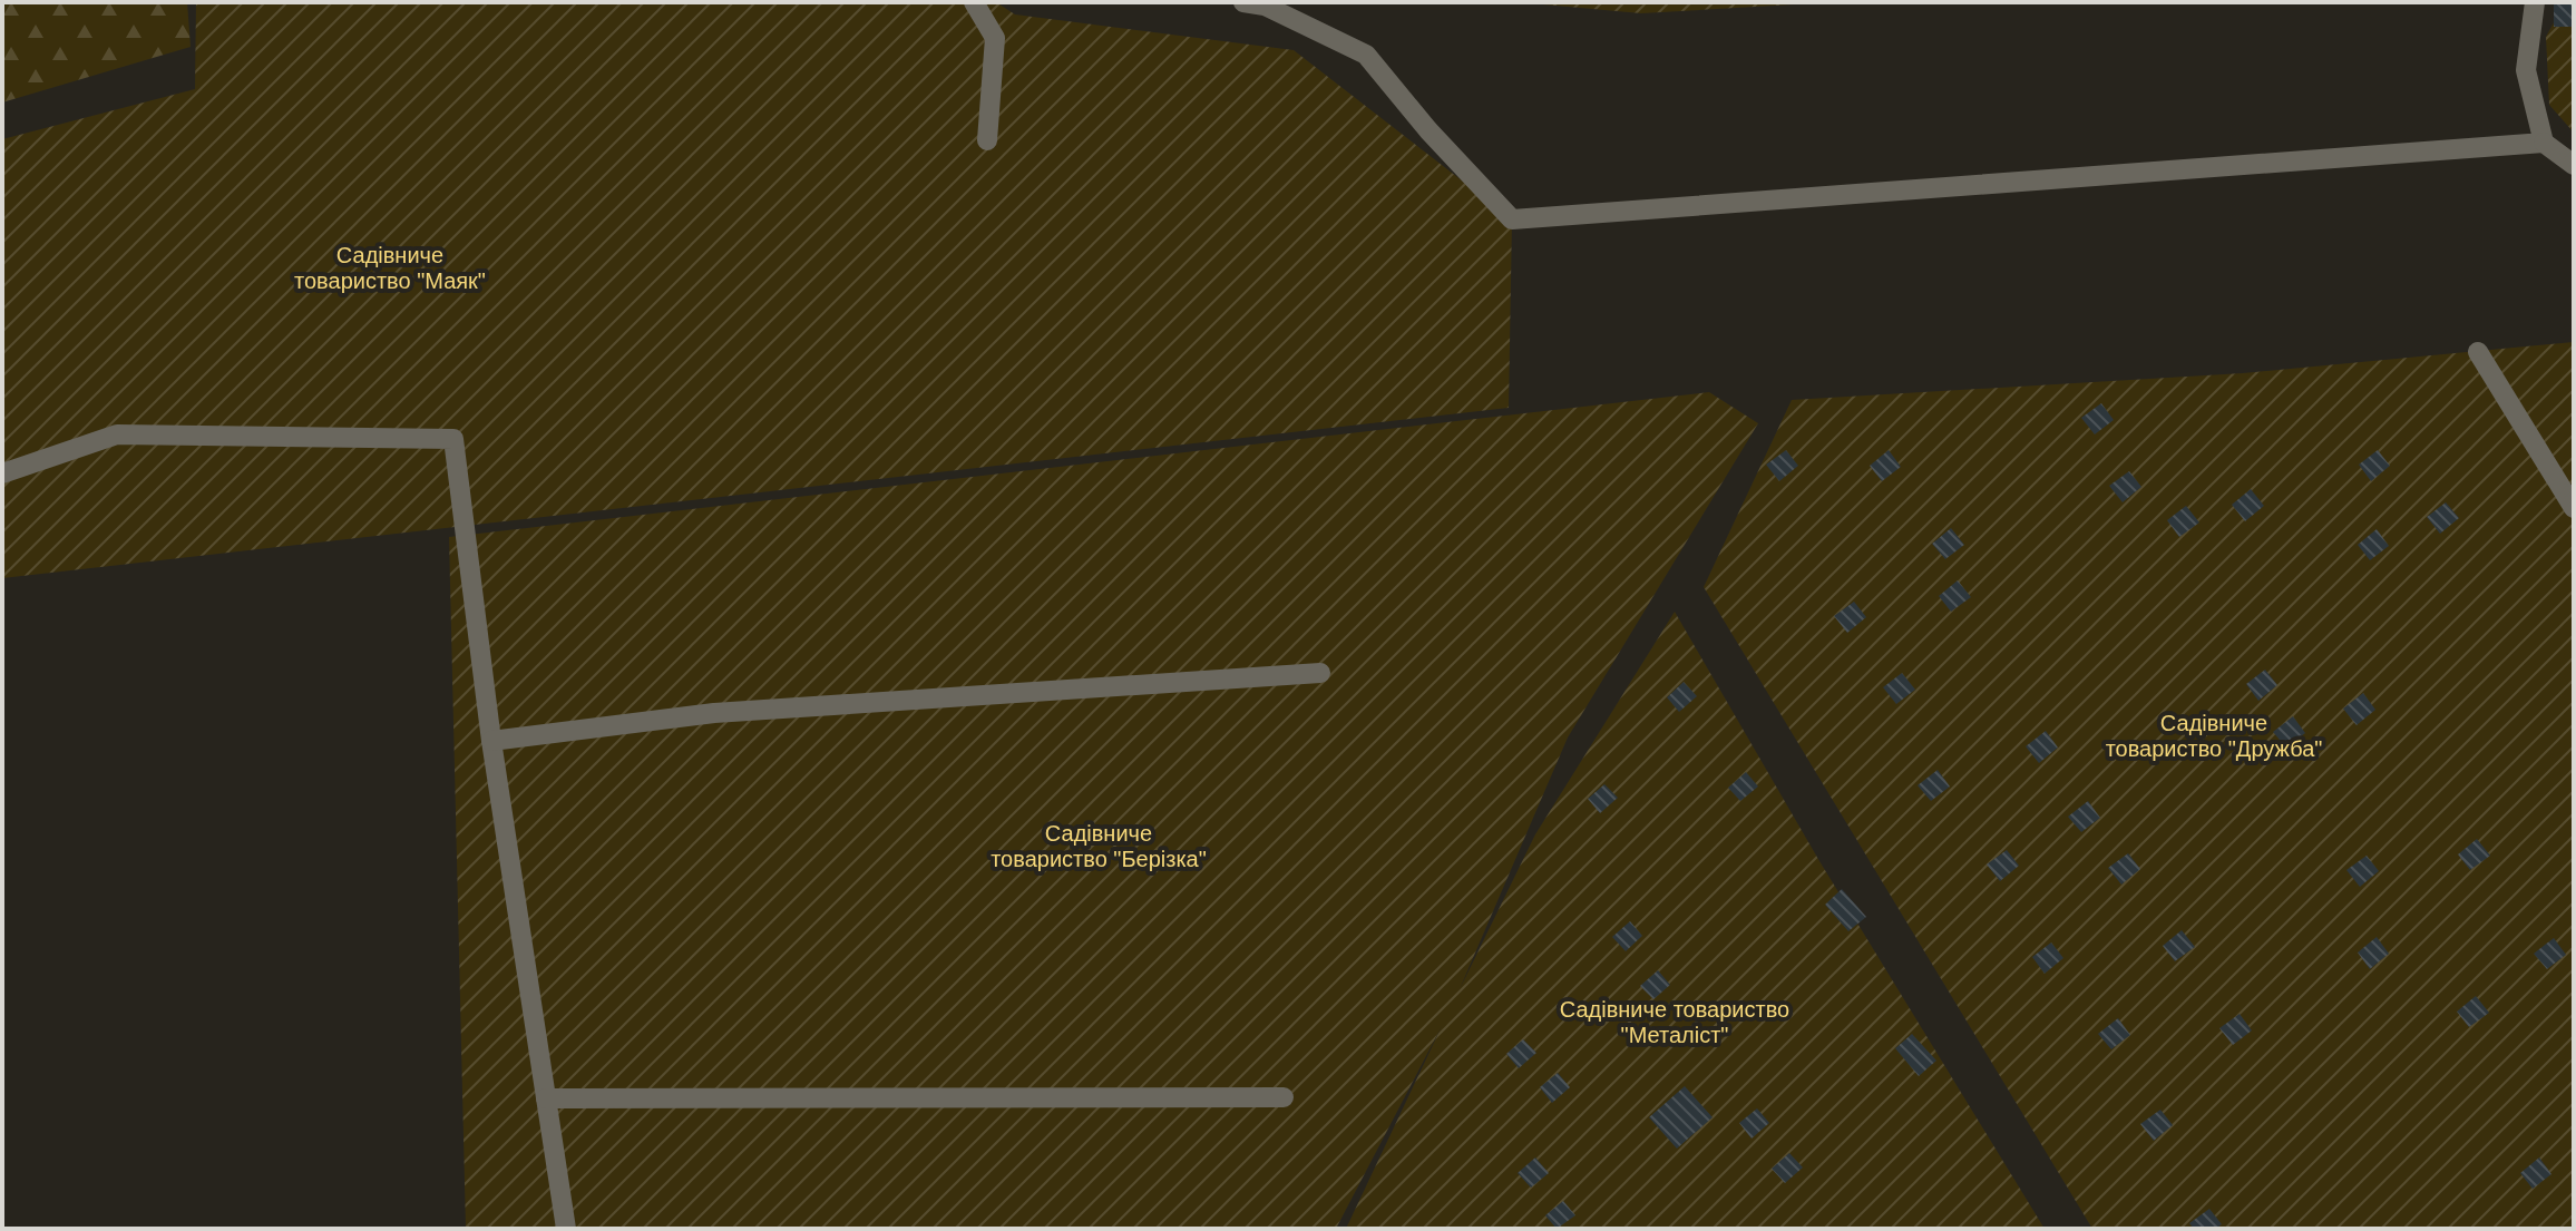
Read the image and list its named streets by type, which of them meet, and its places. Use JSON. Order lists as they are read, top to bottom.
{
  "parks": [
    "Садівниче товариство \"Маяк\"",
    "Садівниче товариство \"Дружба\"",
    "Садівниче товариство \"Берізка\"",
    "Садівниче товариство \"Металіст\""
  ]
}
